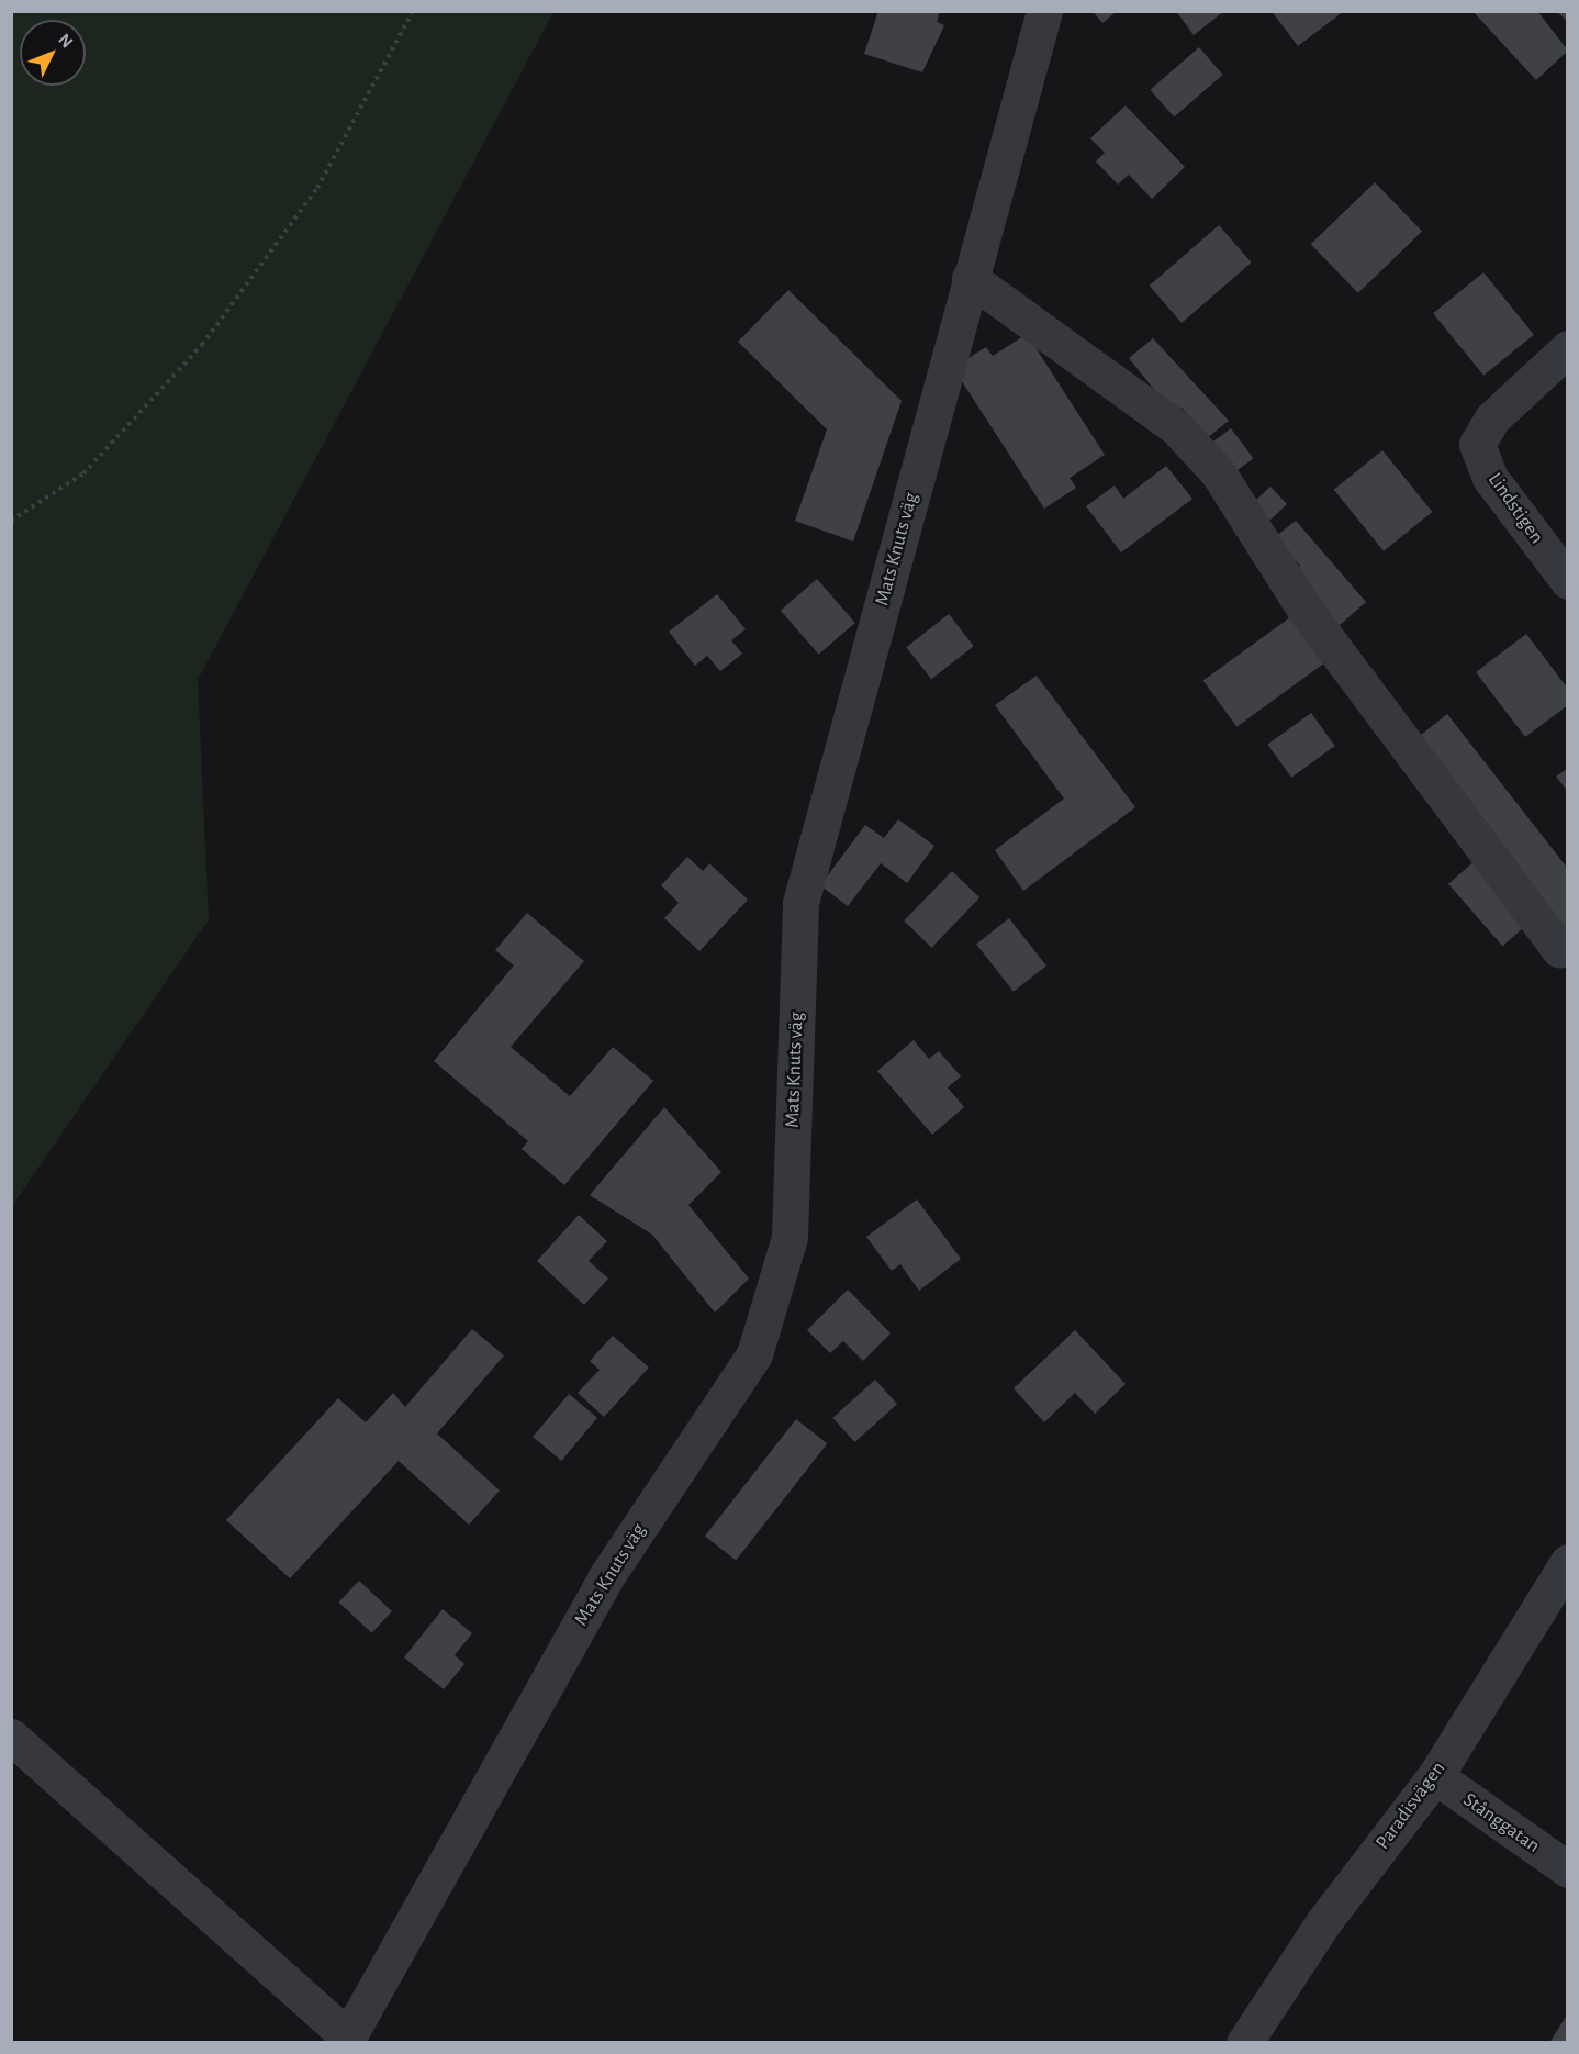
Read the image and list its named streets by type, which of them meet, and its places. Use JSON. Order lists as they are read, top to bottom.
{
  "streets": {
    "street": [
      "Lindstigen",
      "Mats Knuts väg",
      "Paradisvägen",
      "Stånggatan"
    ]
  },
  "crossings": [
    ["Paradisvägen", "Stånggatan"]
  ],
  "north": "top right"
}
